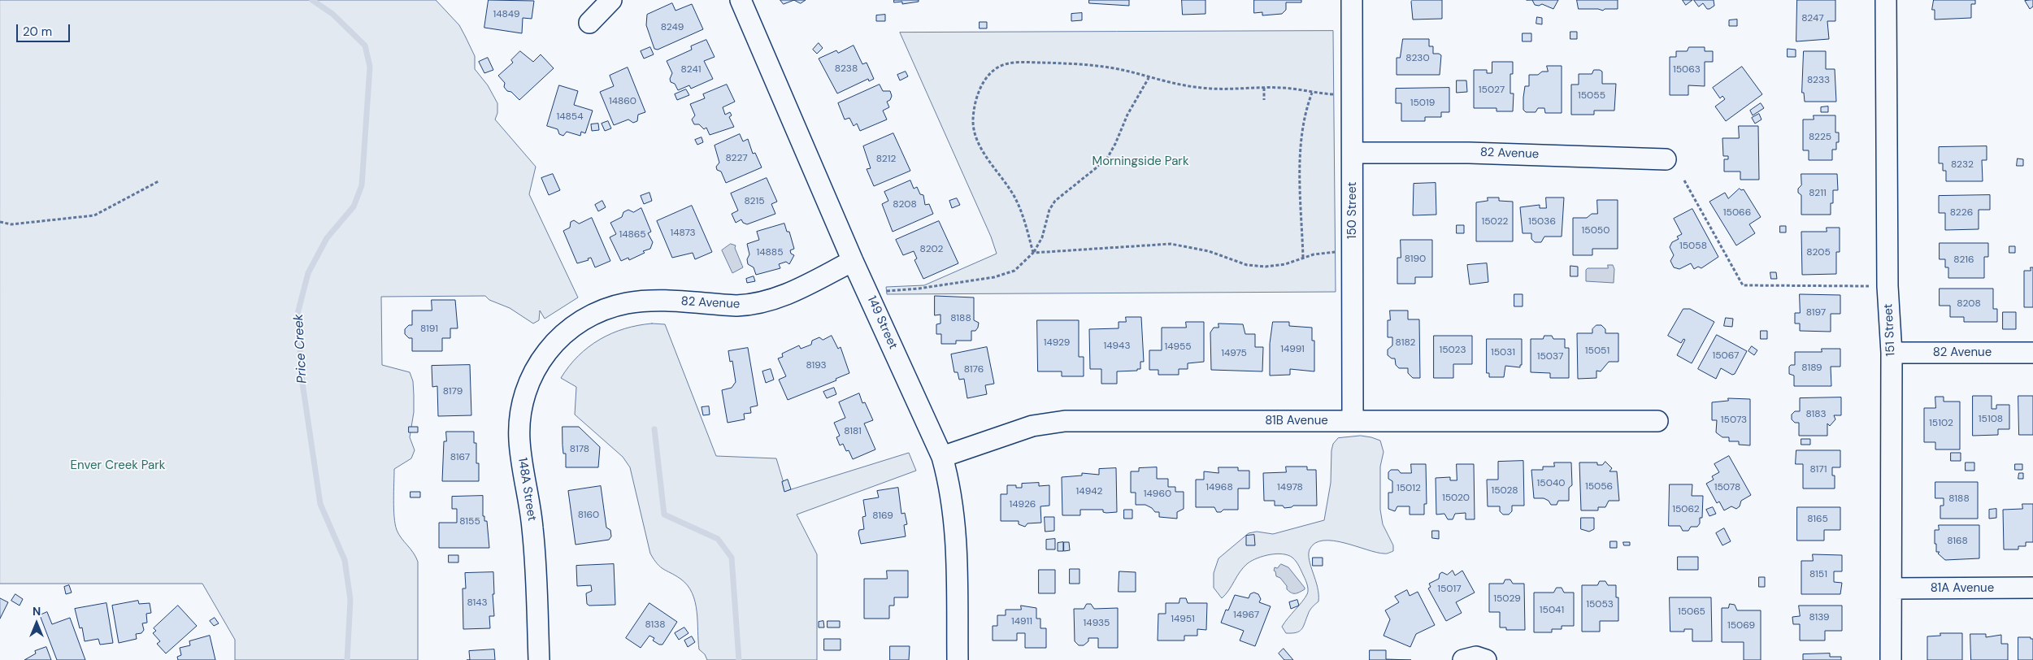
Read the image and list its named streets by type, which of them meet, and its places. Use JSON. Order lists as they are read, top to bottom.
{
  "streets": {
    "street": [
      "82 Avenue",
      "150 Street",
      "149 Street",
      "151 Street",
      "81B Avenue",
      "148A Street",
      "81A Avenue"
    ]
  },
  "crossings": [
    ["82 Avenue", "150 Street"],
    ["82 Avenue", "149 Street"],
    ["82 Avenue", "151 Street"],
    ["82 Avenue", "148A Street"],
    ["150 Street", "81B Avenue"],
    ["149 Street", "81B Avenue"],
    ["151 Street", "81A Avenue"]
  ],
  "water": ["Price Creek"],
  "parks": ["Morningside Park", "Enver Creek Park"],
  "house_numbers": [
    "14849",
    "8247",
    "8249",
    "8230",
    "8238",
    "8241",
    "15063",
    "8233",
    "15027",
    "15055",
    "14860",
    "15019",
    "14854",
    "8225",
    "8227",
    "8212",
    "8232",
    "8211",
    "8215",
    "8208",
    "15066",
    "8226",
    "15022",
    "15036",
    "15050",
    "14873",
    "14865",
    "15058",
    "8202",
    "14885",
    "8205",
    "8190",
    "8216",
    "8208",
    "8197",
    "8188",
    "8191",
    "14929",
    "8182",
    "14943",
    "14955",
    "14991",
    "15023",
    "15051",
    "15031",
    "14975",
    "15067",
    "15037",
    "8193",
    "8189",
    "8176",
    "8179",
    "8183",
    "15108",
    "15073",
    "15102",
    "8181",
    "8178",
    "8167",
    "8171",
    "15040",
    "15056",
    "14968",
    "14978",
    "15078",
    "15012",
    "15028",
    "14942",
    "14960",
    "15020",
    "8188",
    "14926",
    "15062",
    "8160",
    "8169",
    "8165",
    "8155",
    "8168",
    "8151",
    "15017",
    "15029",
    "8143",
    "15053",
    "15041",
    "15065",
    "14967",
    "8139",
    "14951",
    "14911",
    "14935",
    "8138",
    "15069"
  ],
  "scale_bar": "20 m",
  "north": "top"
}
